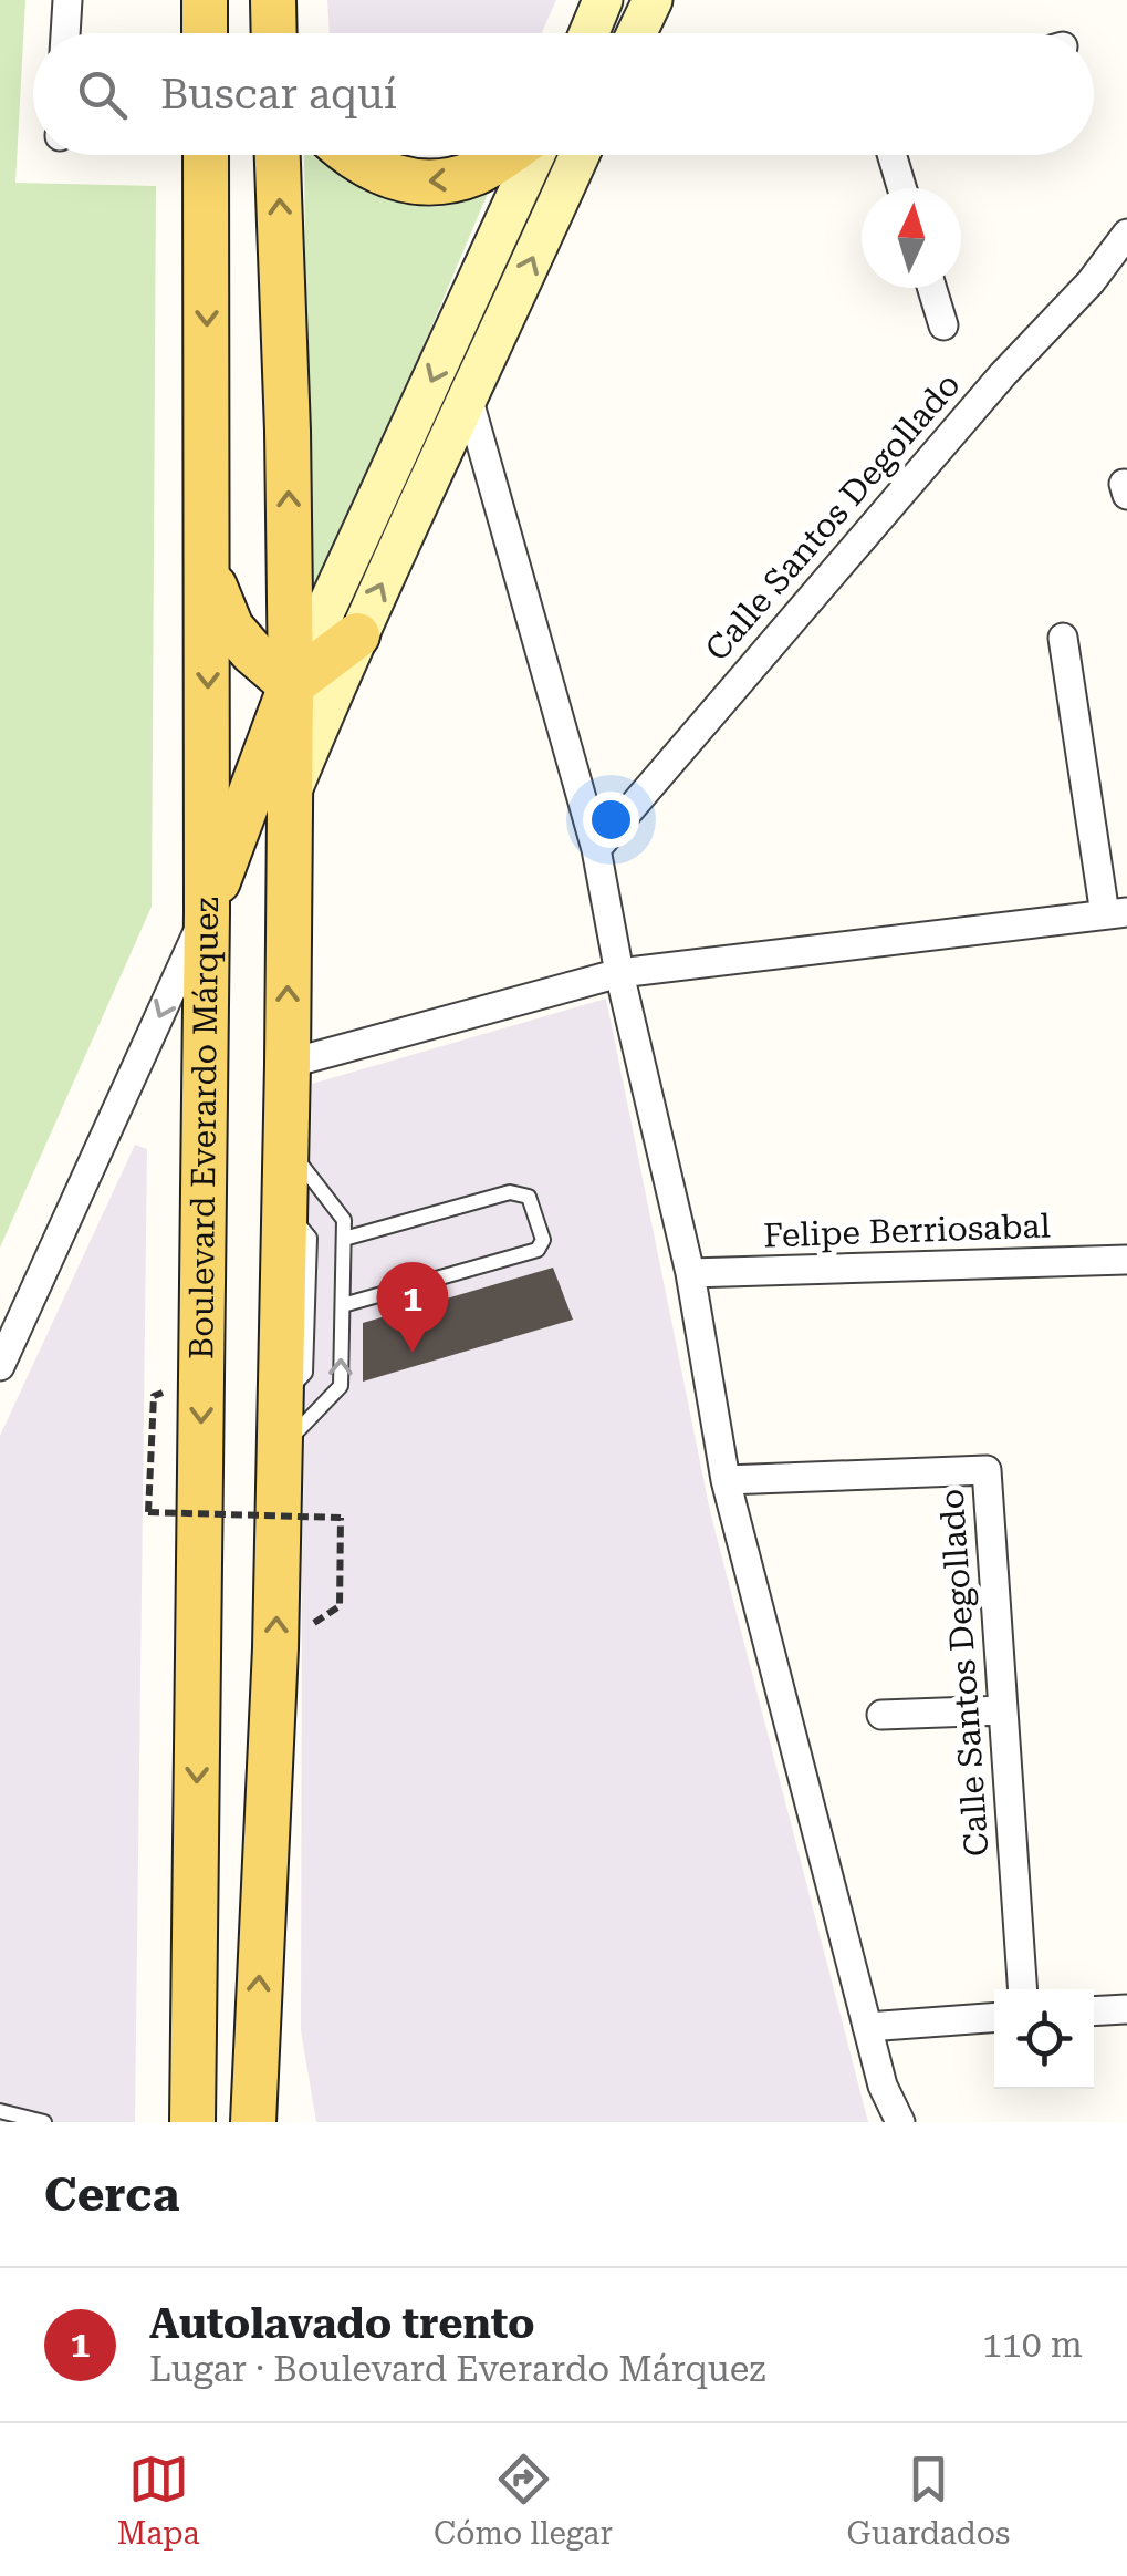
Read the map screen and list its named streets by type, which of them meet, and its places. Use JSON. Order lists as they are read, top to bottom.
{
  "streets": {
    "main road": ["Boulevard Everardo Márquez"],
    "street": ["Calle Santos Degollado", "Felipe Berriosabal"]
  },
  "north": "top",
  "page": {
    "search": "Buscar aquí",
    "pins": "1",
    "heading": "Cerca",
    "list": [
      {
        "mark": "1",
        "name": "Autolavado trento",
        "note": "Lugar · Boulevard Everardo Márquez",
        "value": "110 m"
      }
    ],
    "nav": ["Mapa", "Cómo llegar", "Guardados"]
  }
}
